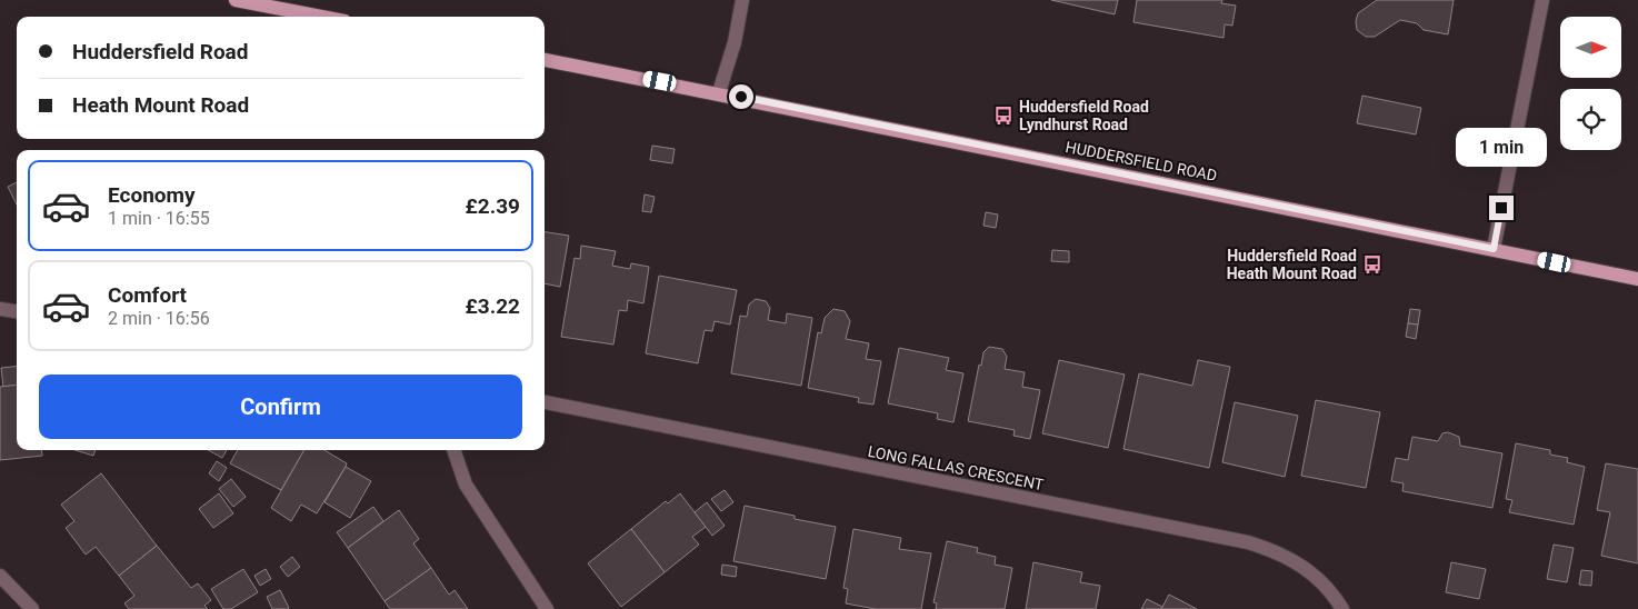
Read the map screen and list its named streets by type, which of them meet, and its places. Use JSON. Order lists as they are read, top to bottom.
{
  "streets": {
    "main road": ["HUDDERSFIELD ROAD"],
    "street": ["LONG FALLAS CRESCENT"]
  },
  "places": {
    "bus stop": ["Huddersfield Road Lyndhurst Road", "Huddersfield Road Heath Mount Road"]
  },
  "north": "right",
  "page": {
    "banner": ["Huddersfield Road", "Heath Mount Road"],
    "bubble": "1 min",
    "list": [
      {
        "name": "Economy",
        "note": "1 min · 16:55",
        "value": "£2.39"
      },
      {
        "name": "Comfort",
        "note": "2 min · 16:56",
        "value": "£3.22"
      }
    ],
    "buttons": "Confirm"
  }
}
